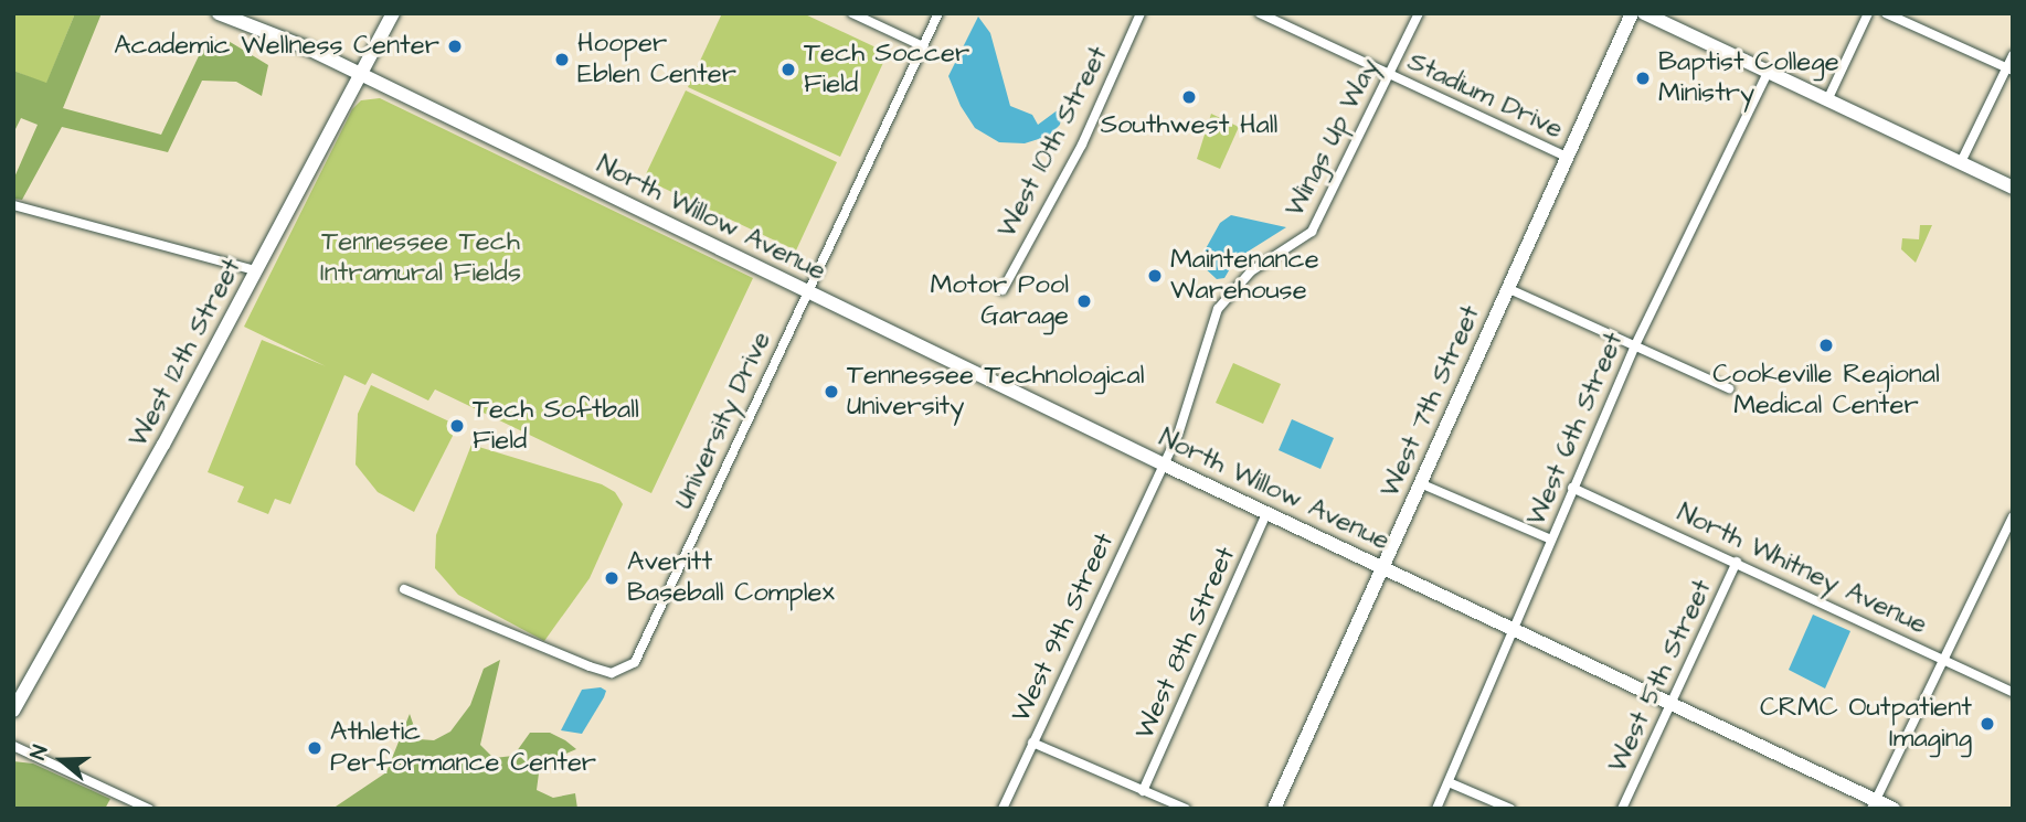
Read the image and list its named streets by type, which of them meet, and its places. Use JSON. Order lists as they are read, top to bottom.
{
  "streets": {
    "main road": ["North Willow Avenue", "West 12th Street", "West 7th Street"],
    "street": [
      "Stadium Drive",
      "Wings Up Way",
      "West 10th Street",
      "University Drive",
      "West 6th Street",
      "North Whitney Avenue",
      "West 9th Street",
      "West 8th Street",
      "West 5th Street"
    ]
  },
  "crossings": [
    ["Stadium Drive", "Wings Up Way"],
    ["Stadium Drive", "West 7th Street"],
    ["Wings Up Way", "North Willow Avenue"],
    ["Wings Up Way", "West 9th Street"],
    ["North Willow Avenue", "West 12th Street"],
    ["North Willow Avenue", "West 7th Street"],
    ["North Willow Avenue", "University Drive"],
    ["North Willow Avenue", "West 6th Street"],
    ["North Willow Avenue", "West 9th Street"],
    ["North Willow Avenue", "West 8th Street"],
    ["North Willow Avenue", "West 5th Street"],
    ["West 6th Street", "North Whitney Avenue"],
    ["North Whitney Avenue", "West 5th Street"]
  ],
  "parks": ["Tennessee Tech Intramural Fields"],
  "places": [
    "Academic Wellness Center",
    "Hooper Eblen Center",
    "Tech Soccer Field",
    "Baptist College Ministry",
    "Southwest Hall",
    "Maintenance Warehouse",
    "Motor Pool Garage",
    "Cookeville Regional Medical Center",
    "Tennessee Technological University",
    "Tech Softball Field",
    "Averitt Baseball Complex",
    "CRMC Outpatient Imaging",
    "Athletic Performance Center"
  ],
  "north": "left"
}
